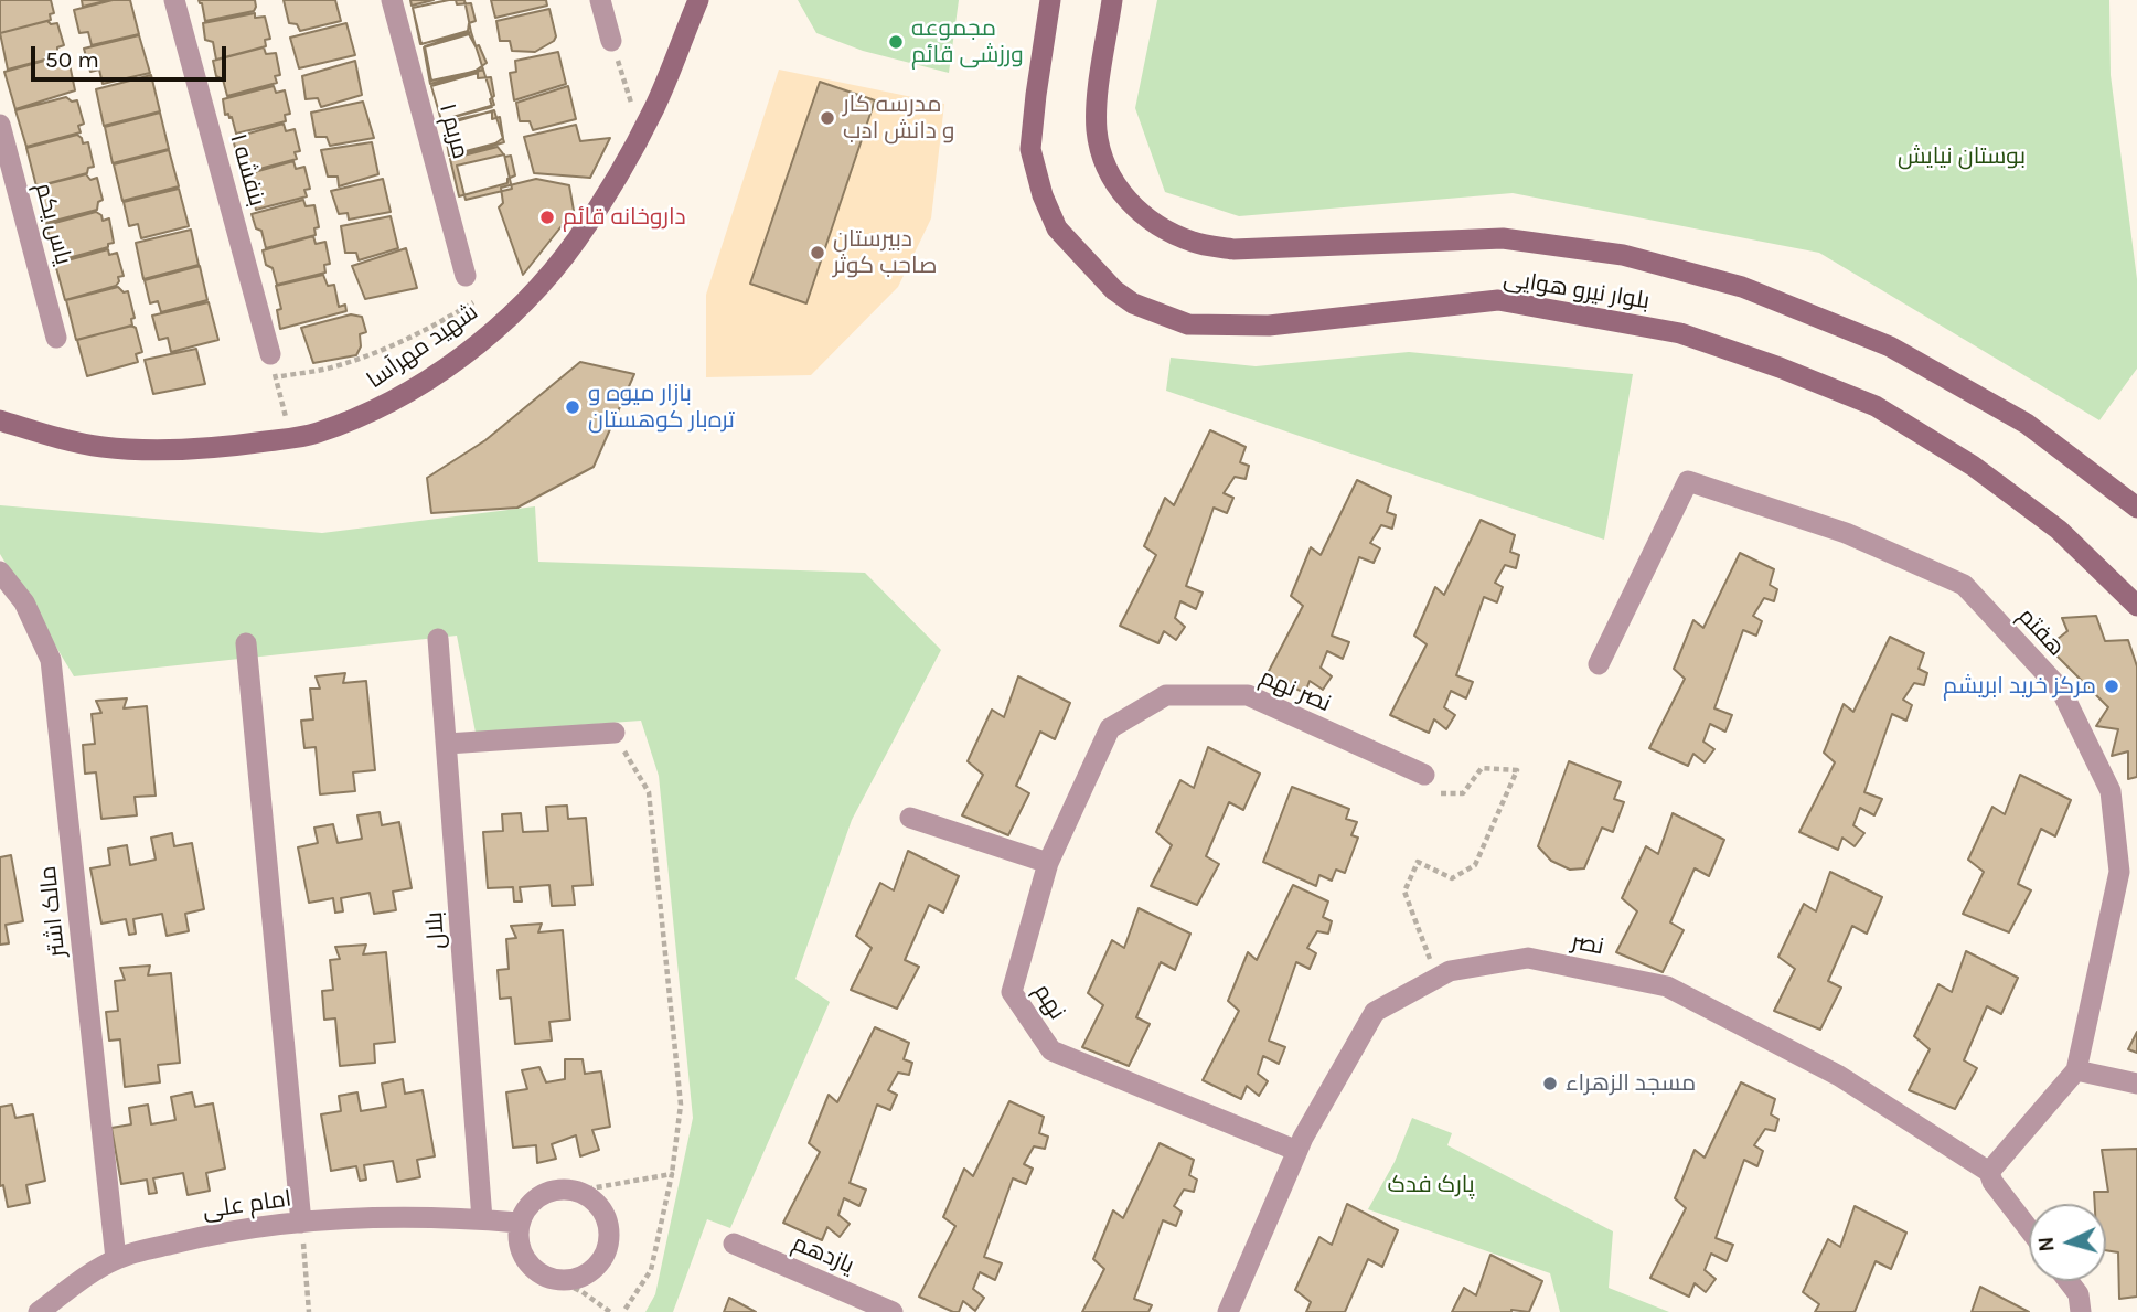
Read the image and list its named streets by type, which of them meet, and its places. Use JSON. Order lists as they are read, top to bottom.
{
  "streets": {
    "main road": ["بلوار نیرو هوایی", "شهید مهرآسا"],
    "street": [
      "مریم ۱",
      "بنفشه ۱",
      "یاس یکم",
      "هفتم",
      "نصر نهم",
      "مالک اشتر",
      "بلال",
      "نصر",
      "نهم",
      "امام علی",
      "یازدهم"
    ]
  },
  "crossings": [
    ["هفتم", "نصر"],
    ["نصر نهم", "نهم"],
    ["مالک اشتر", "امام علی"],
    ["بلال", "امام علی"],
    ["نصر", "نهم"]
  ],
  "parks": ["بوستان نیایش", "پارک فدک"],
  "places": [
    "مجموعه ورزشی قائم",
    "مدرسه کار و دانش ادب",
    "داروخانه قائم",
    "دبيرستان صاحب كوثر",
    "بازار میوه و تره‌بار کوهستان",
    "مرکز خرید ابریشم",
    "مسجد الزهراء"
  ],
  "scale_bar": "50 m",
  "north": "left"
}
